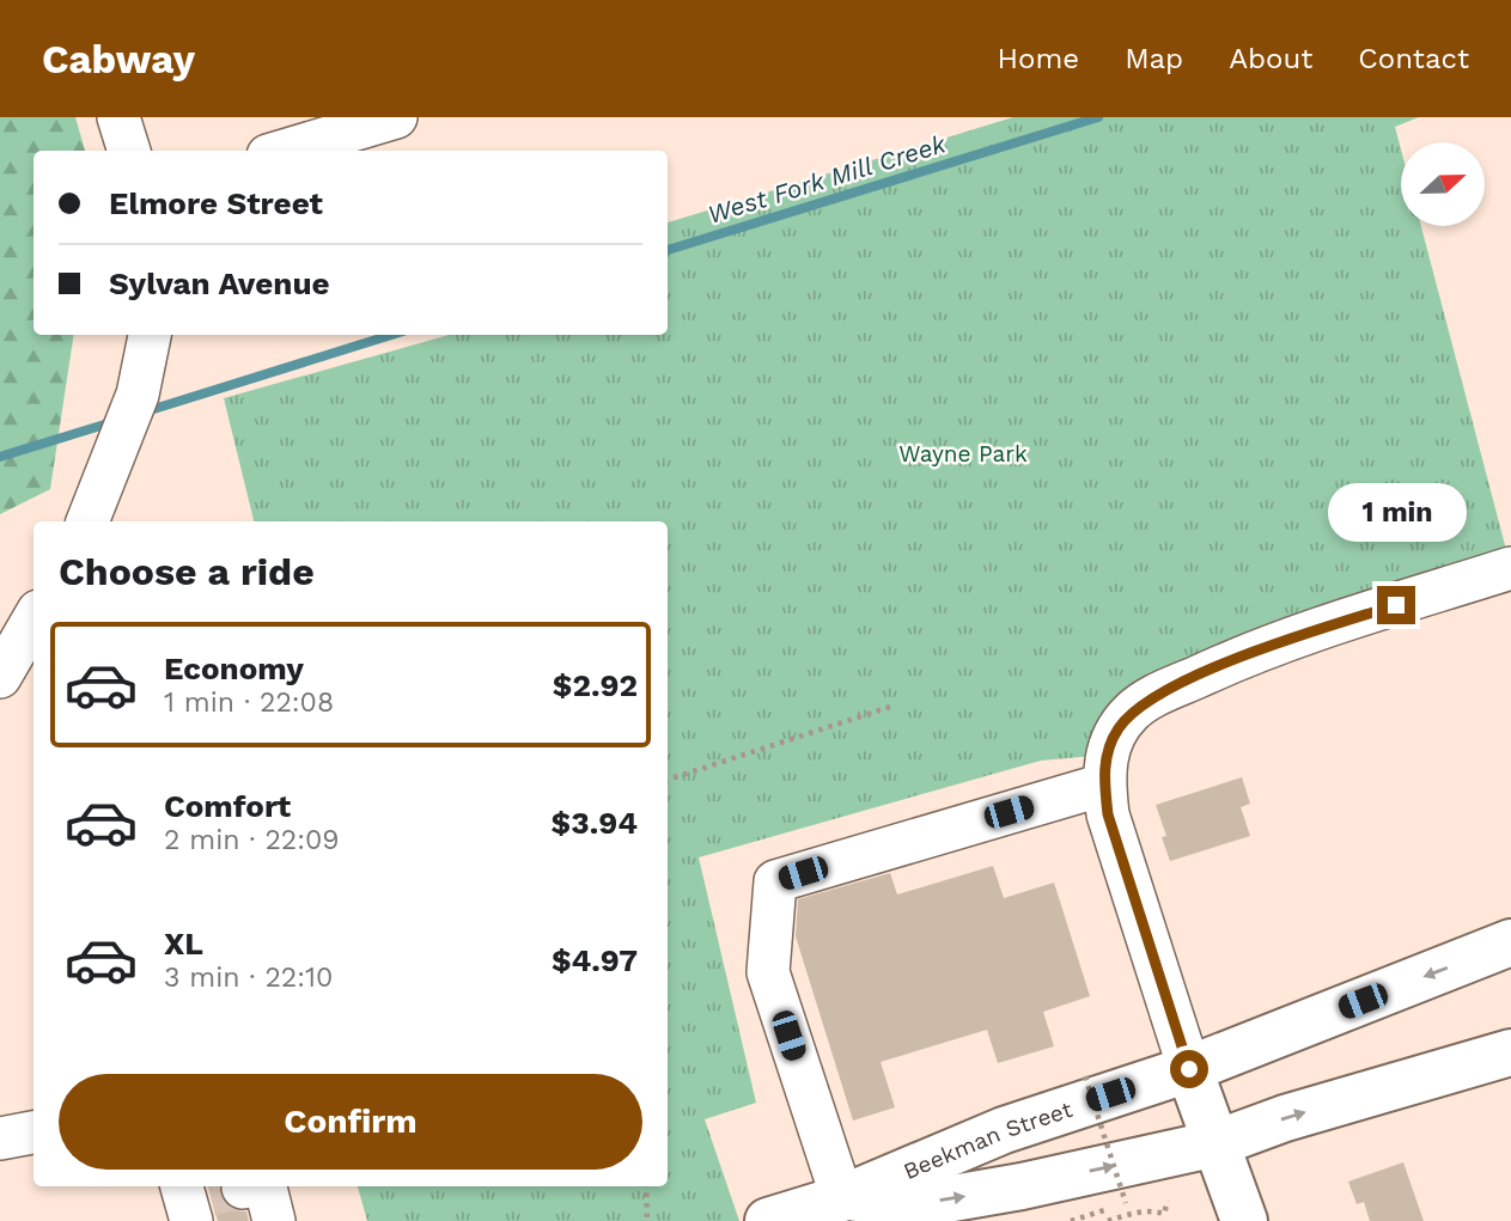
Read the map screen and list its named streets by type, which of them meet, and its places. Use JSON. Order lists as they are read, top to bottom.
{
  "streets": {
    "main road": ["Beekman Street"]
  },
  "water": ["West Fork Mill Creek"],
  "parks": ["Wayne Park"],
  "north": "right",
  "page": {
    "header": "Cabway",
    "nav": [
      "Home",
      "Map",
      "About",
      "Contact"
    ],
    "banner": ["Elmore Street", "Sylvan Avenue"],
    "bubble": "1 min",
    "heading": "Choose a ride",
    "list": [
      {
        "name": "Economy",
        "note": "1 min · 22:08",
        "value": "$2.92"
      },
      {
        "name": "Comfort",
        "note": "2 min · 22:09",
        "value": "$3.94"
      },
      {
        "name": "XL",
        "note": "3 min · 22:10",
        "value": "$4.97"
      }
    ],
    "buttons": "Confirm"
  }
}
